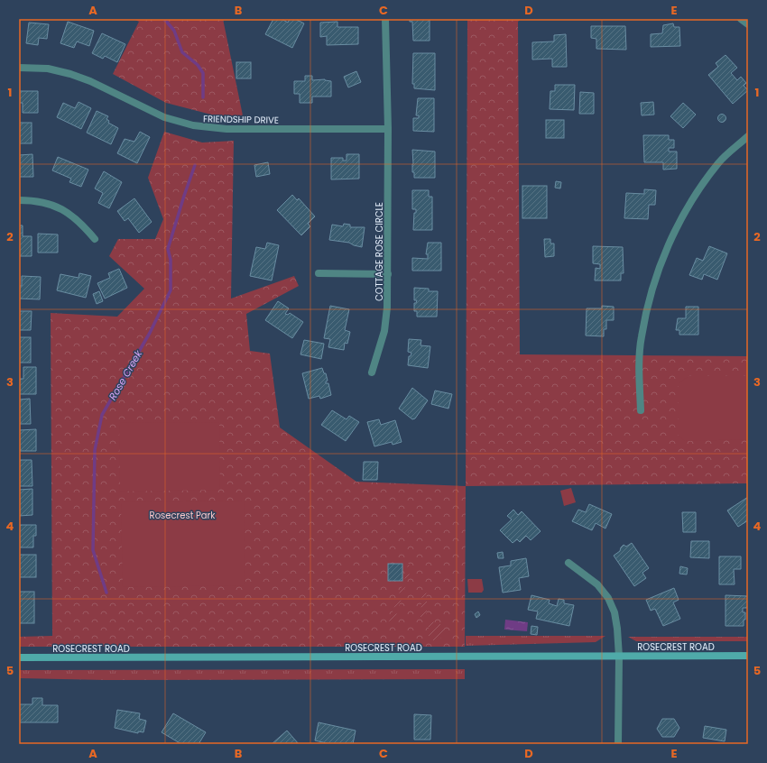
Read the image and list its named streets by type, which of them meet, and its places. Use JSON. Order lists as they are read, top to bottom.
{
  "streets": {
    "main road": ["ROSECREST ROAD"],
    "street": ["FRIENDSHIP DRIVE", "COTTAGE ROSE CIRCLE"]
  },
  "crossings": [
    ["FRIENDSHIP DRIVE", "COTTAGE ROSE CIRCLE"]
  ],
  "water": ["Rose Creek"],
  "parks": ["Rosecrest Park"],
  "grid": {
    "columns": [
      "A",
      "B",
      "C",
      "D",
      "E"
    ],
    "rows": [
      "1",
      "2",
      "3",
      "4",
      "5"
    ]
  }
}
